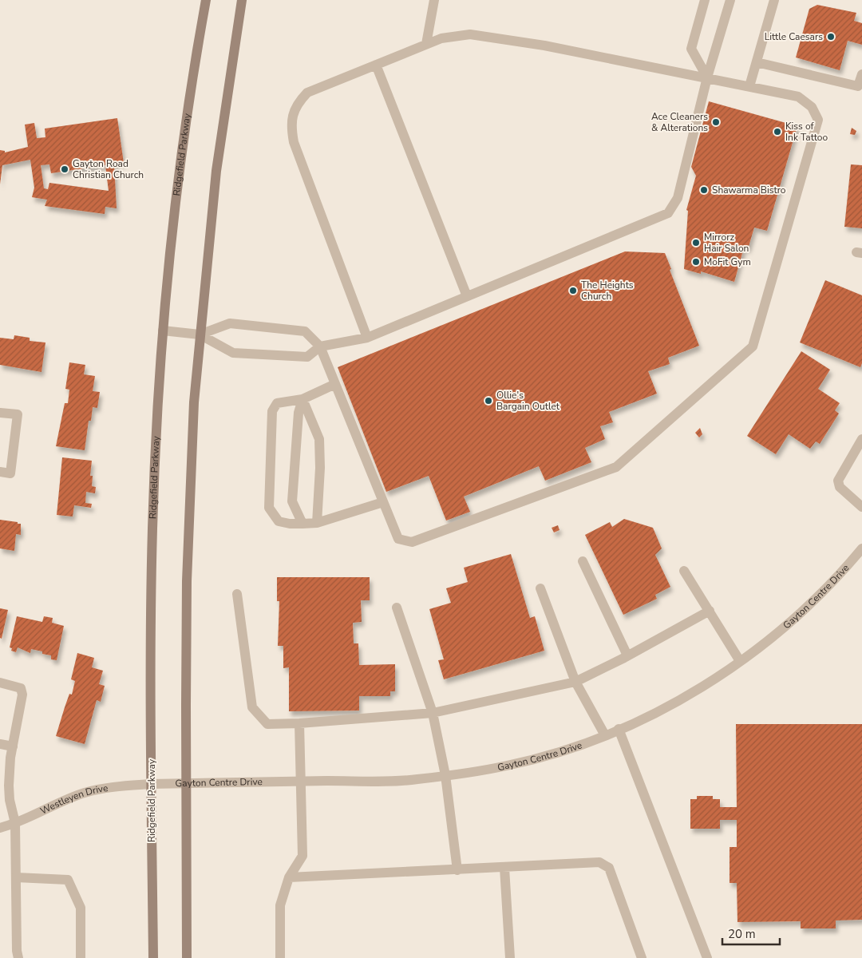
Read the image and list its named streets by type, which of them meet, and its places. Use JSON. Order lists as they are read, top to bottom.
{
  "streets": {
    "main road": ["Ridgefield Parkway"],
    "street": ["Gayton Centre Drive", "Westleyen Drive"]
  },
  "crossings": [
    ["Ridgefield Parkway", "Gayton Centre Drive"],
    ["Ridgefield Parkway", "Westleyen Drive"],
    ["Gayton Centre Drive", "Westleyen Drive"]
  ],
  "places": [
    "Little Caesars",
    "Ace Cleaners & Alterations",
    "Kiss of Ink Tattoo",
    "Gayton Road Christian Church",
    "Shawarma Bistro",
    "Mirrorz Hair Salon",
    "MoFit Gym",
    "The Heights Church",
    "Ollie's Bargain Outlet"
  ],
  "scale_bar": "20 m"
}
